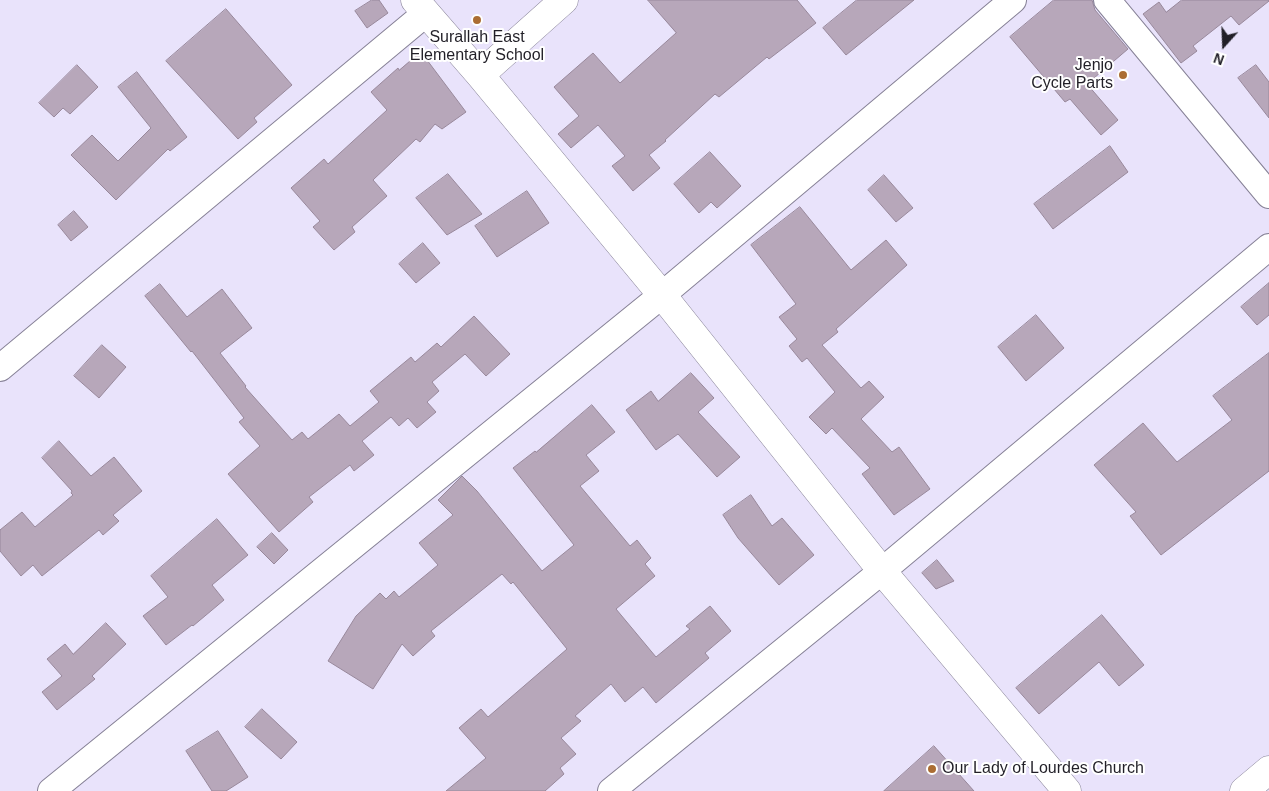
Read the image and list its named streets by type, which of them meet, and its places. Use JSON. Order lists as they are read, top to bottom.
{
  "places": ["Surallah East Elementary School", "Jenjo Cycle Parts", "Our Lady of Lourdes Church"],
  "north": "bottom"
}
